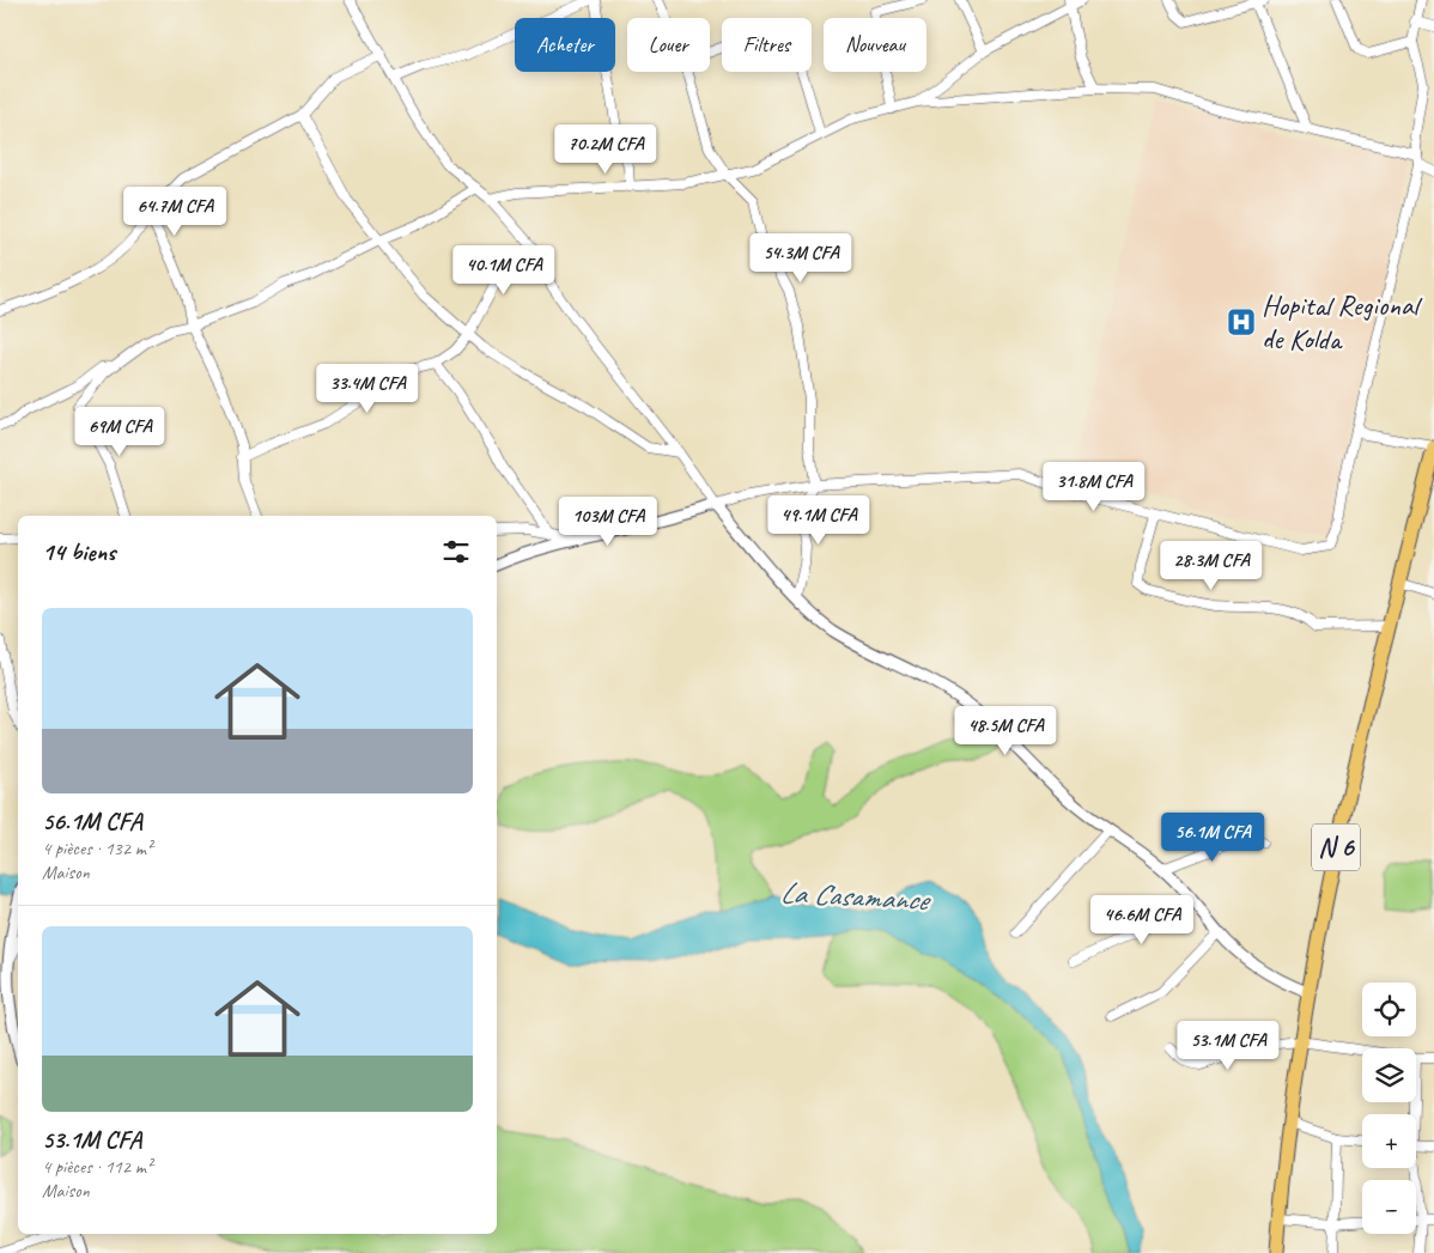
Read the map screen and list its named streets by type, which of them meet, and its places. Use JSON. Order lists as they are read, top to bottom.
{
  "streets": {
    "main road": ["N 6"]
  },
  "water": ["La Casamance"],
  "places": {
    "hospital": ["Hopital Regional de Kolda"]
  },
  "page": {
    "chip": [
      "Acheter",
      "Louer",
      "Filtres",
      "Nouveau"
    ],
    "price": [
      "70.2M CFA",
      "64.7M CFA",
      "54.3M CFA",
      "40.1M CFA",
      "33.4M CFA",
      "69M CFA",
      "31.8M CFA",
      "49.1M CFA",
      "103M CFA",
      "28.3M CFA",
      "48.5M CFA",
      "56.1M CFA",
      "46.6M CFA",
      "53.1M CFA"
    ],
    "heading": "14 biens",
    "list": [
      {
        "name": "56.1M CFA",
        "note": "4 pièces · 132 m² · Maison"
      },
      {
        "name": "53.1M CFA",
        "note": "4 pièces · 112 m² · Maison"
      }
    ],
    "map_buttons": ["+", "−"]
  }
}
